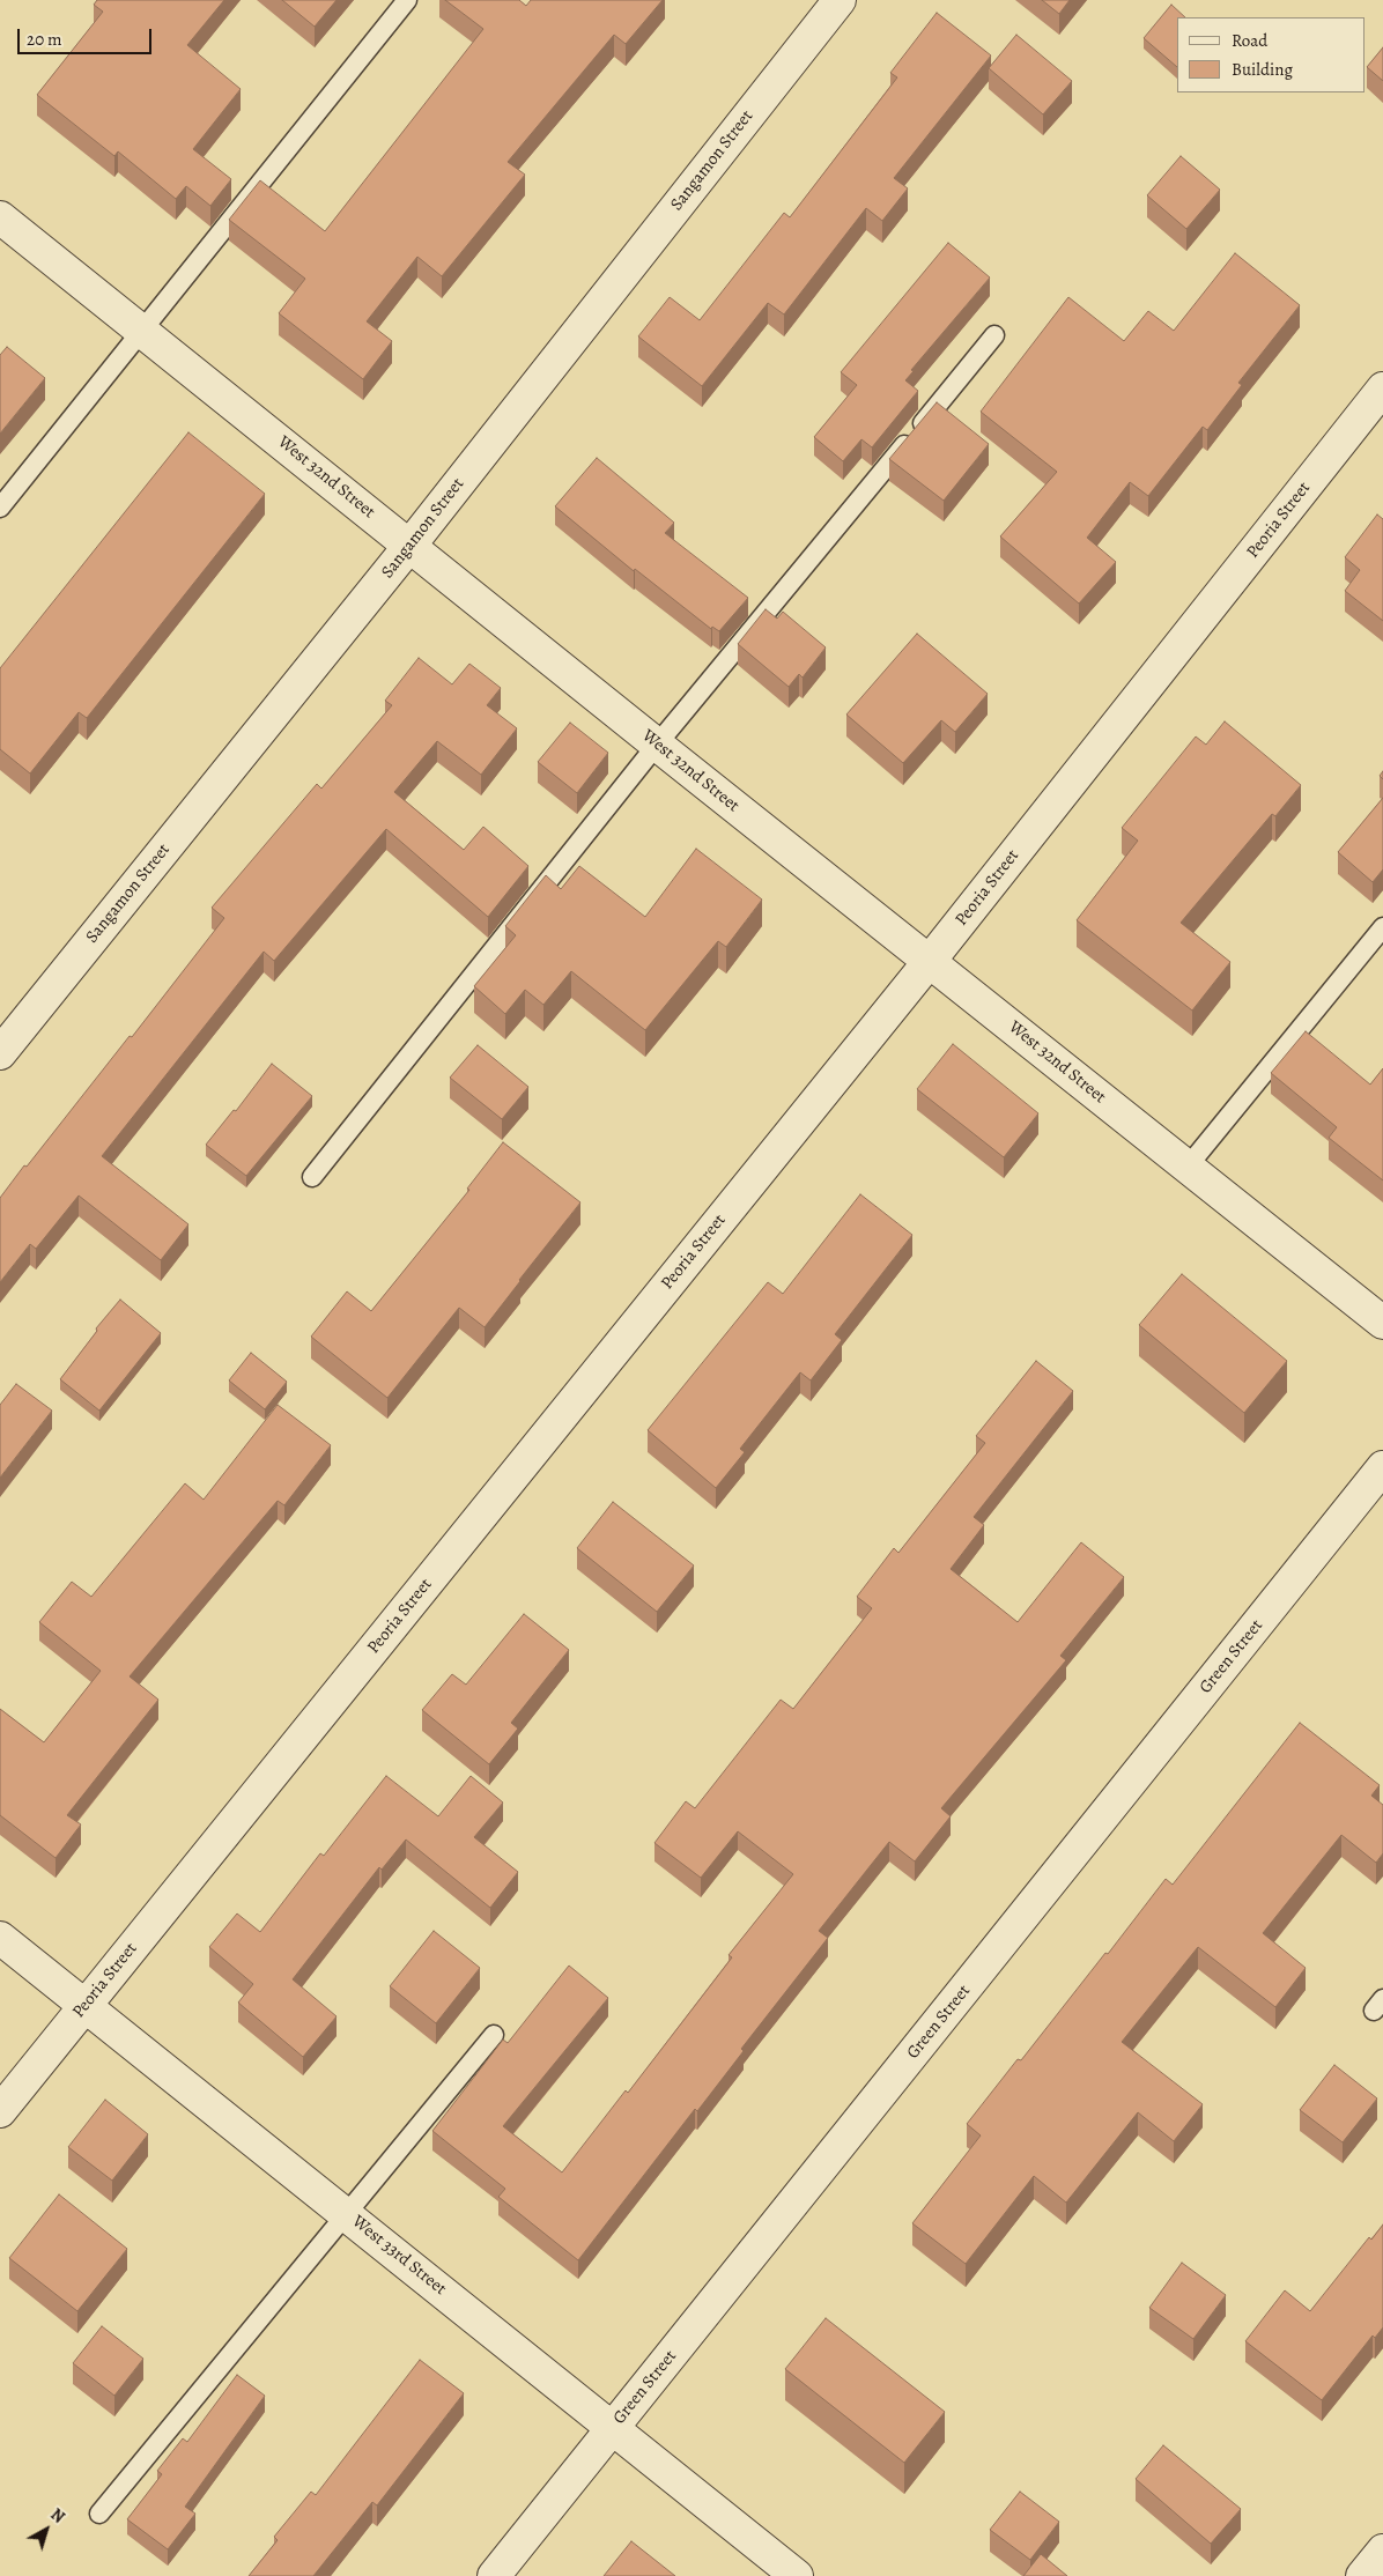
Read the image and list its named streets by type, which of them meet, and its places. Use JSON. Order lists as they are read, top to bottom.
{
  "streets": {
    "street": [
      "Sangamon Street",
      "West 32nd Street",
      "Peoria Street",
      "Green Street",
      "West 33rd Street"
    ]
  },
  "crossings": [
    ["Sangamon Street", "West 32nd Street"],
    ["West 32nd Street", "Peoria Street"],
    ["Peoria Street", "West 33rd Street"],
    ["Green Street", "West 33rd Street"]
  ],
  "legend": ["Road", "Building"],
  "scale_bar": "20 m",
  "north": "top right"
}
